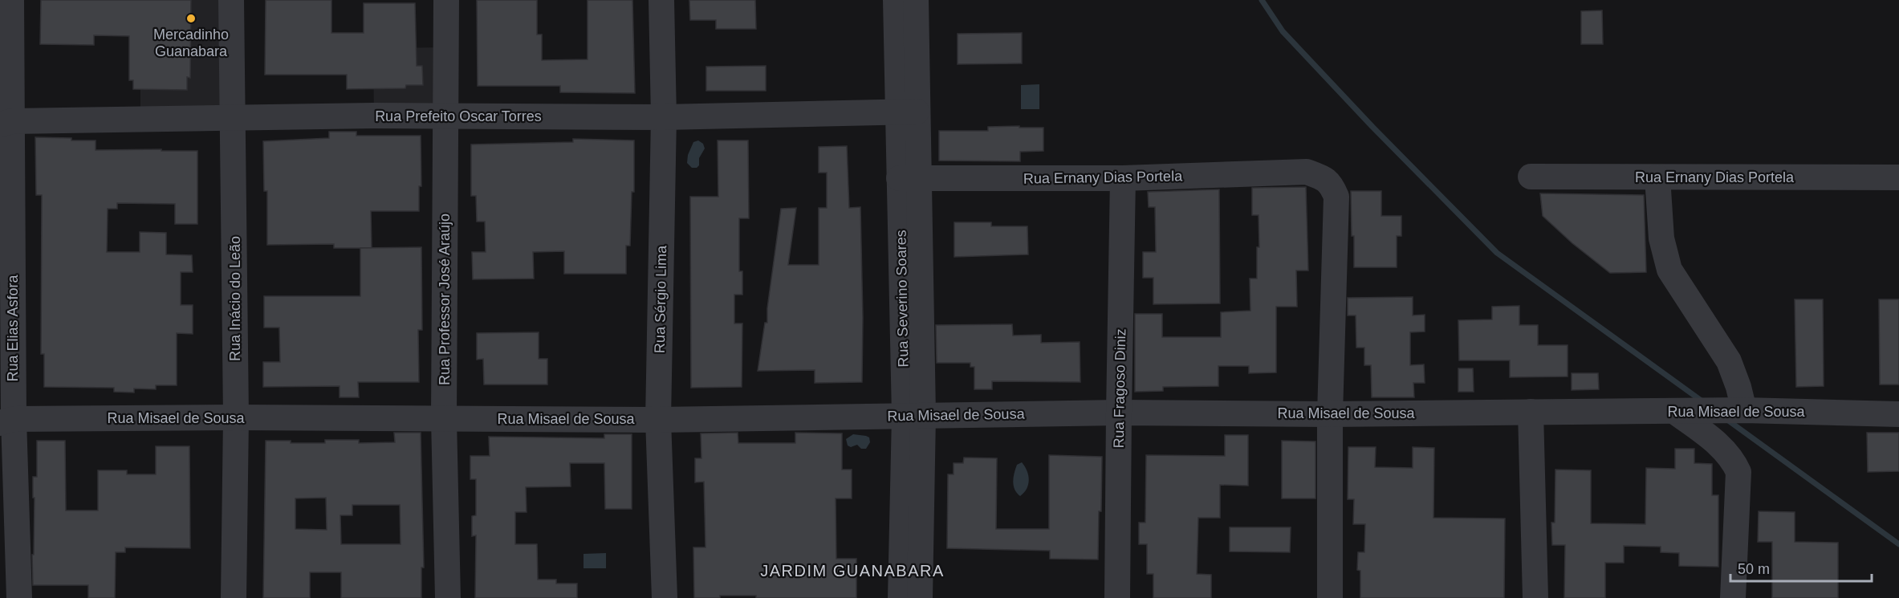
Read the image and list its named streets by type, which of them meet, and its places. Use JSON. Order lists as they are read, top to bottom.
{
  "streets": {
    "street": [
      "Rua Prefeito Oscar Torres",
      "Rua Ernany Dias Portela",
      "Rua Inácio do Leão",
      "Rua Severino Soares",
      "Rua Professor José Araújo",
      "Rua Sérgio Lima",
      "Rua Elias Asfora",
      "Rua Fragoso Diniz",
      "Rua Misael de Sousa"
    ]
  },
  "crossings": [
    ["Rua Prefeito Oscar Torres", "Rua Inácio do Leão"],
    ["Rua Prefeito Oscar Torres", "Rua Severino Soares"],
    ["Rua Prefeito Oscar Torres", "Rua Professor José Araújo"],
    ["Rua Prefeito Oscar Torres", "Rua Sérgio Lima"],
    ["Rua Prefeito Oscar Torres", "Rua Elias Asfora"],
    ["Rua Ernany Dias Portela", "Rua Severino Soares"],
    ["Rua Ernany Dias Portela", "Rua Fragoso Diniz"],
    ["Rua Ernany Dias Portela", "Rua Misael de Sousa"],
    ["Rua Inácio do Leão", "Rua Misael de Sousa"],
    ["Rua Severino Soares", "Rua Misael de Sousa"],
    ["Rua Professor José Araújo", "Rua Misael de Sousa"],
    ["Rua Sérgio Lima", "Rua Misael de Sousa"],
    ["Rua Elias Asfora", "Rua Misael de Sousa"],
    ["Rua Fragoso Diniz", "Rua Misael de Sousa"]
  ],
  "districts": ["JARDIM GUANABARA"],
  "places": ["Mercadinho Guanabara"],
  "scale_bar": "50 m"
}
